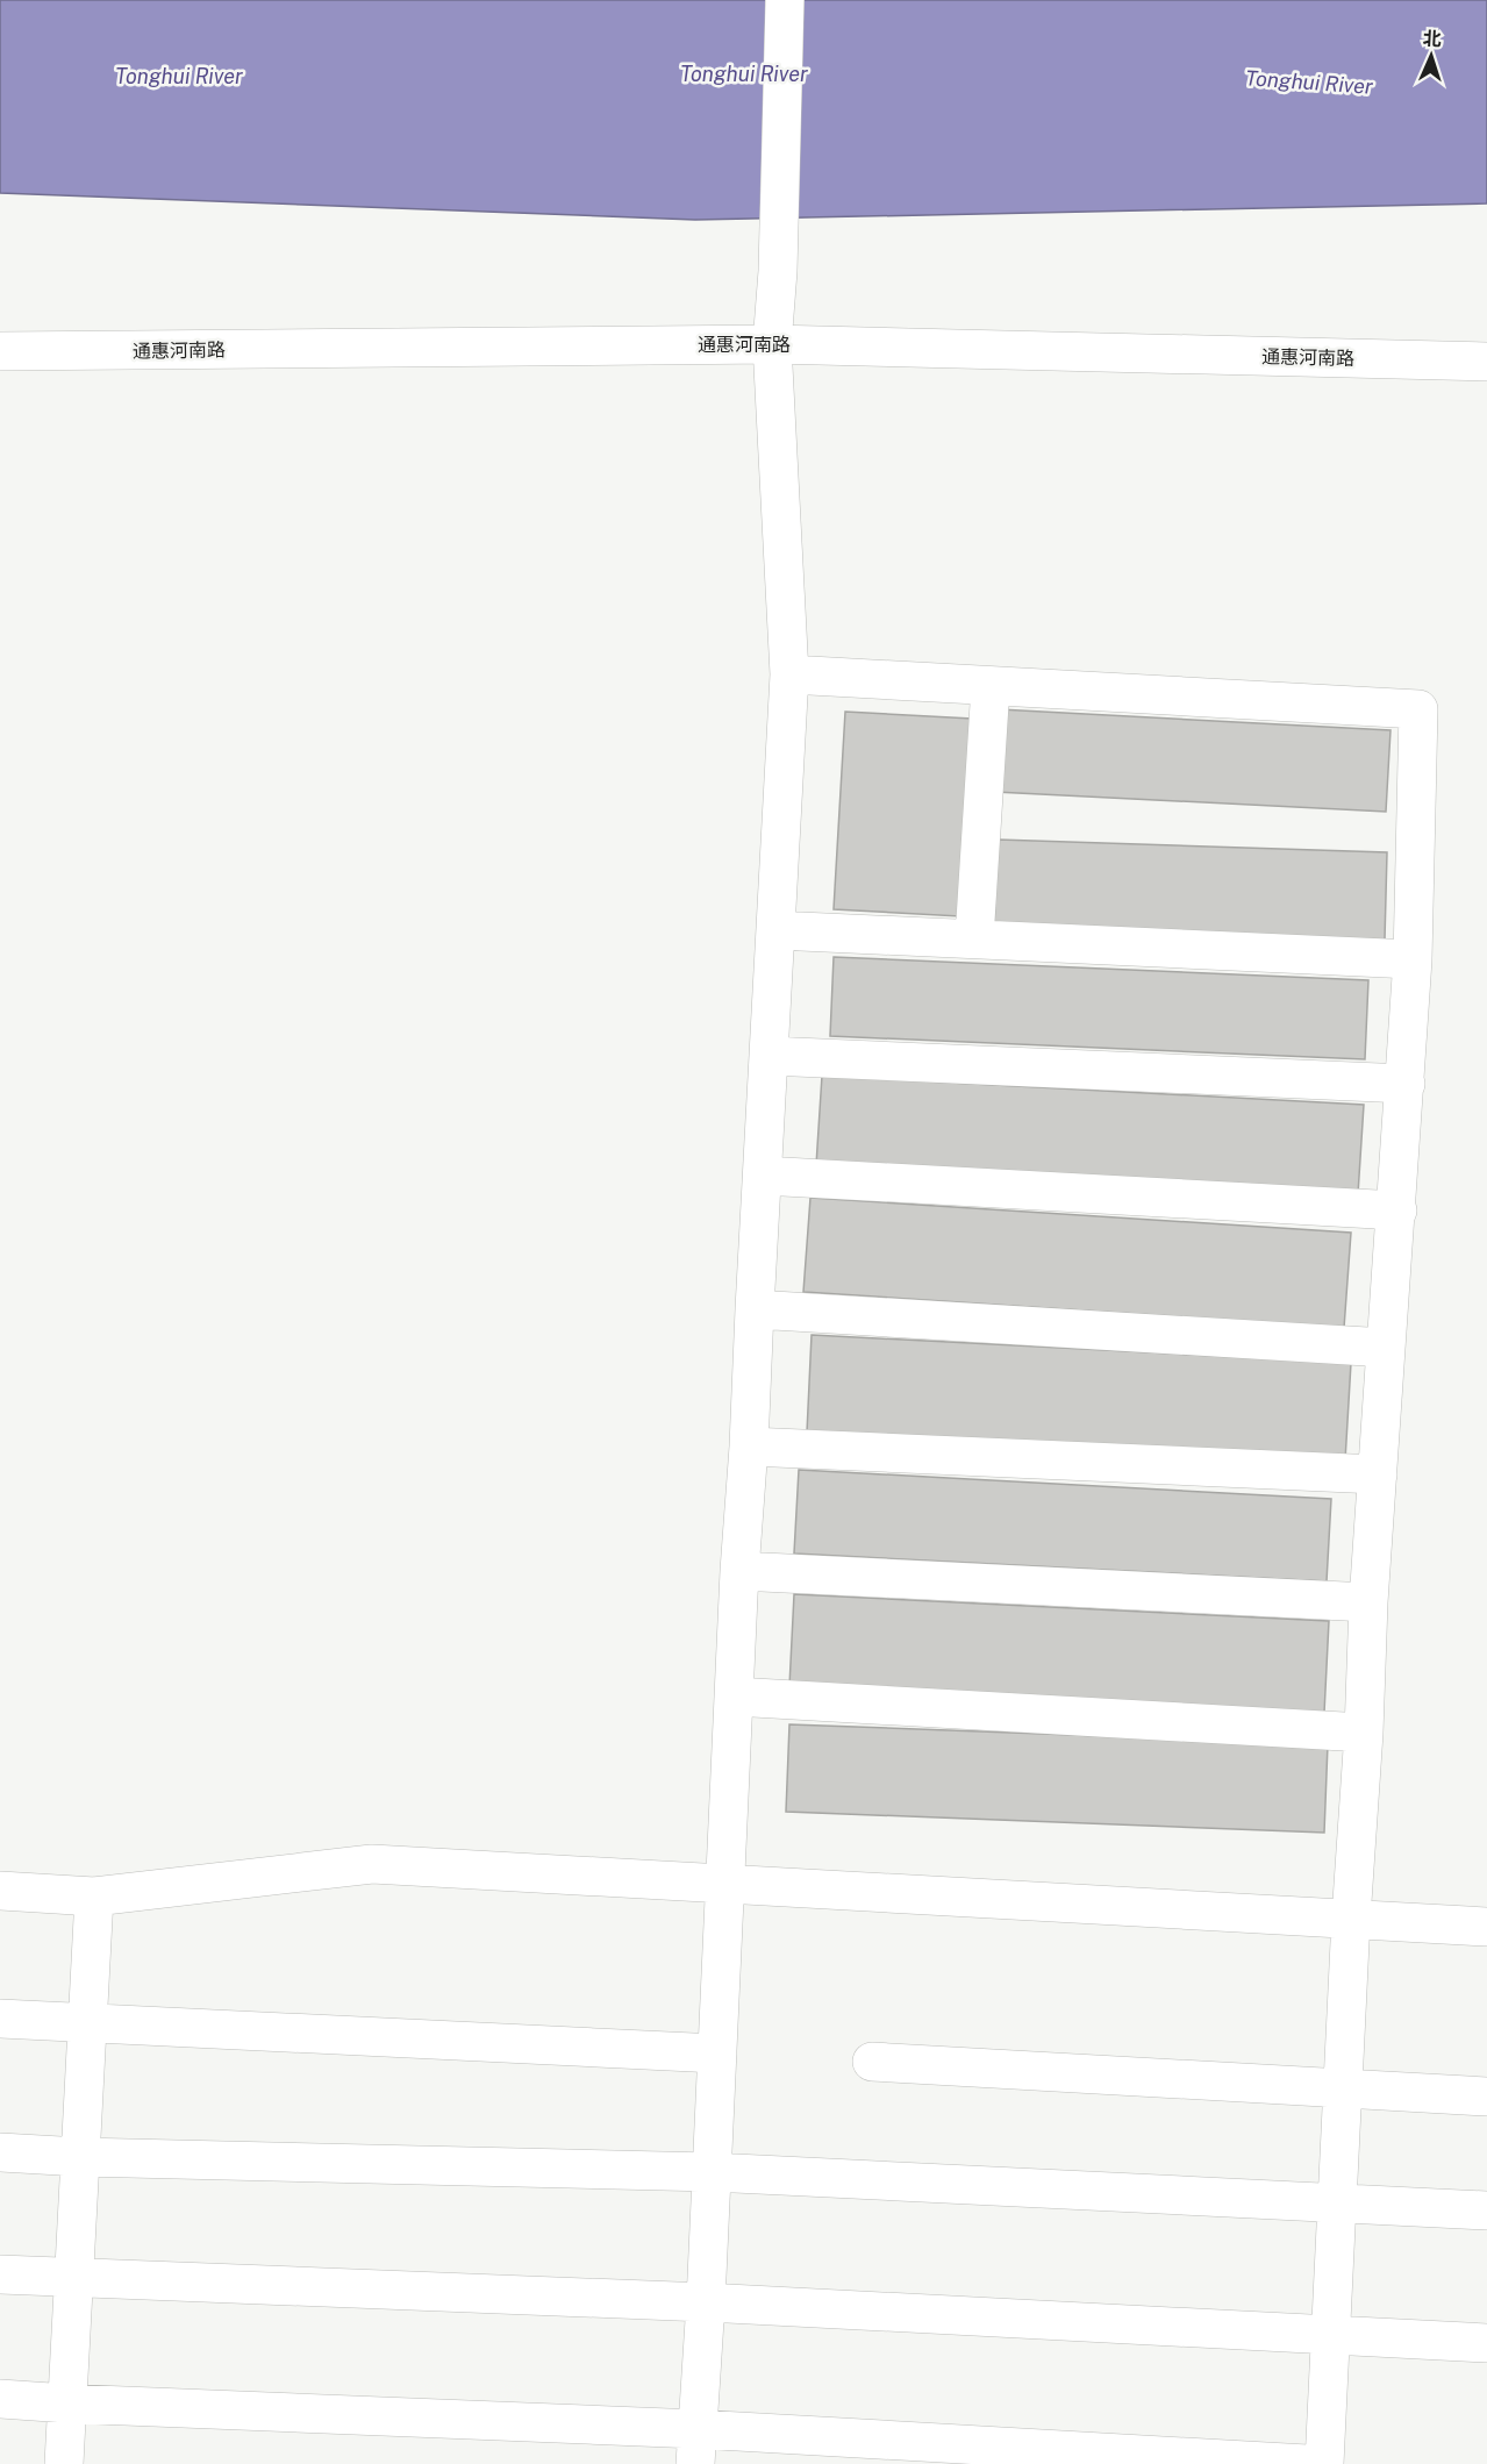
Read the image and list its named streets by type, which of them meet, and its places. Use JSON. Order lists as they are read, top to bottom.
{
  "streets": {
    "street": ["通惠河南路"]
  },
  "water": ["Tonghui River"],
  "north": "top"
}
